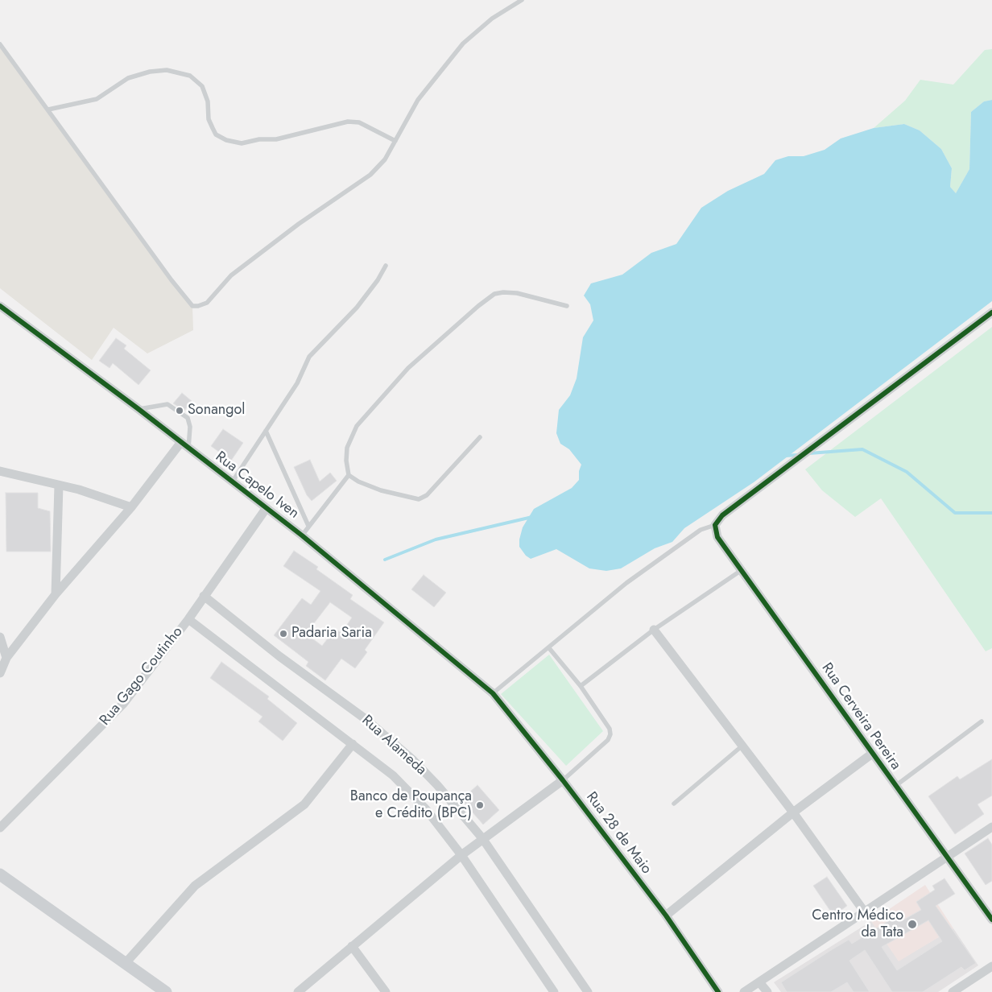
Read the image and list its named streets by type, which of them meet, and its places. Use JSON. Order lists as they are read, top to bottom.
{
  "streets": {
    "street": [
      "Rua Capelo Iven",
      "Rua Gago Coutinho",
      "Rua Cerveira Pereira",
      "Rua Alameda",
      "Rua 28 de Maio"
    ]
  },
  "crossings": [
    ["Rua Capelo Iven", "Rua Gago Coutinho"],
    ["Rua Capelo Iven", "Rua 28 de Maio"],
    ["Rua Gago Coutinho", "Rua Alameda"]
  ],
  "places": [
    "Sonangol",
    "Padaria Saria",
    "Banco de Poupança e Crédito (BPC)",
    "Centro Médico da Tata"
  ]
}
